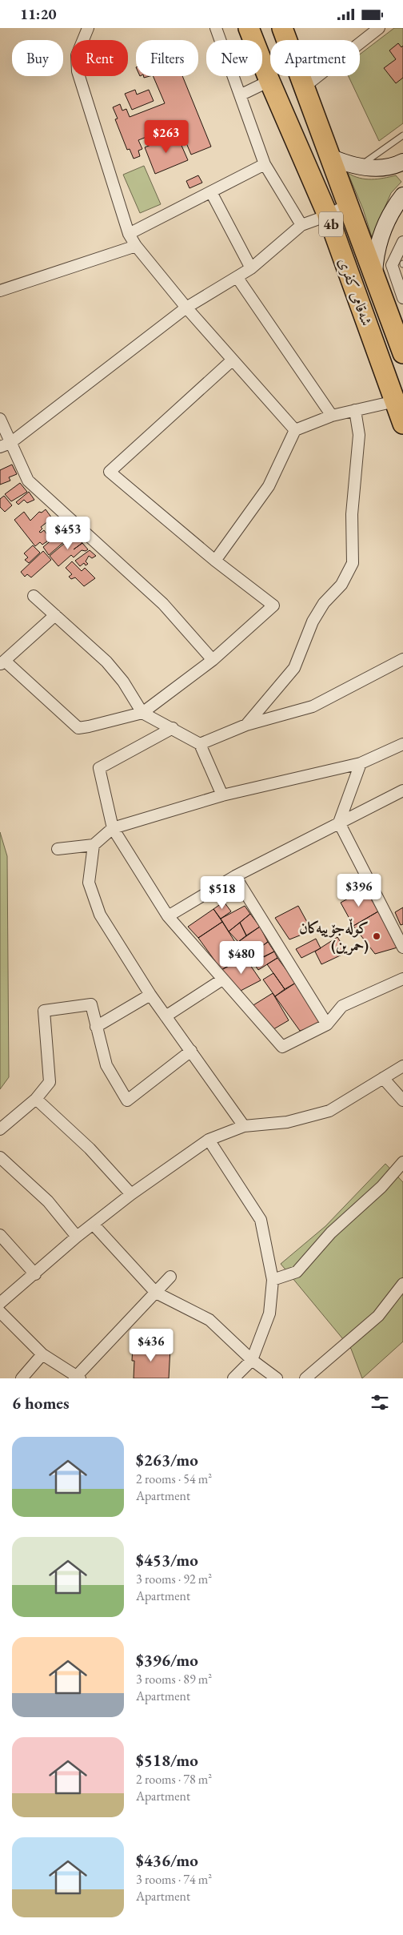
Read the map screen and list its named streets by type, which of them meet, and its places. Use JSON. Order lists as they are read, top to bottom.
{
  "streets": {
    "highway": ["4b", "شەقامی کفری"]
  },
  "places": ["کوڵەجۆییەکان (حمرین)"],
  "page": {
    "status": "11:20",
    "chip": [
      "Buy",
      "Rent",
      "Filters",
      "New",
      "Apartment"
    ],
    "price": [
      "$263",
      "$453",
      "$396",
      "$518",
      "$480",
      "$436"
    ],
    "heading": "6 homes",
    "list": [
      {
        "name": "$263/mo",
        "note": "2 rooms · 54 m² · Apartment"
      },
      {
        "name": "$453/mo",
        "note": "3 rooms · 92 m² · Apartment"
      },
      {
        "name": "$396/mo",
        "note": "3 rooms · 89 m² · Apartment"
      },
      {
        "name": "$518/mo",
        "note": "2 rooms · 78 m² · Apartment"
      },
      {
        "name": "$436/mo",
        "note": "3 rooms · 74 m² · Apartment"
      }
    ]
  }
}
